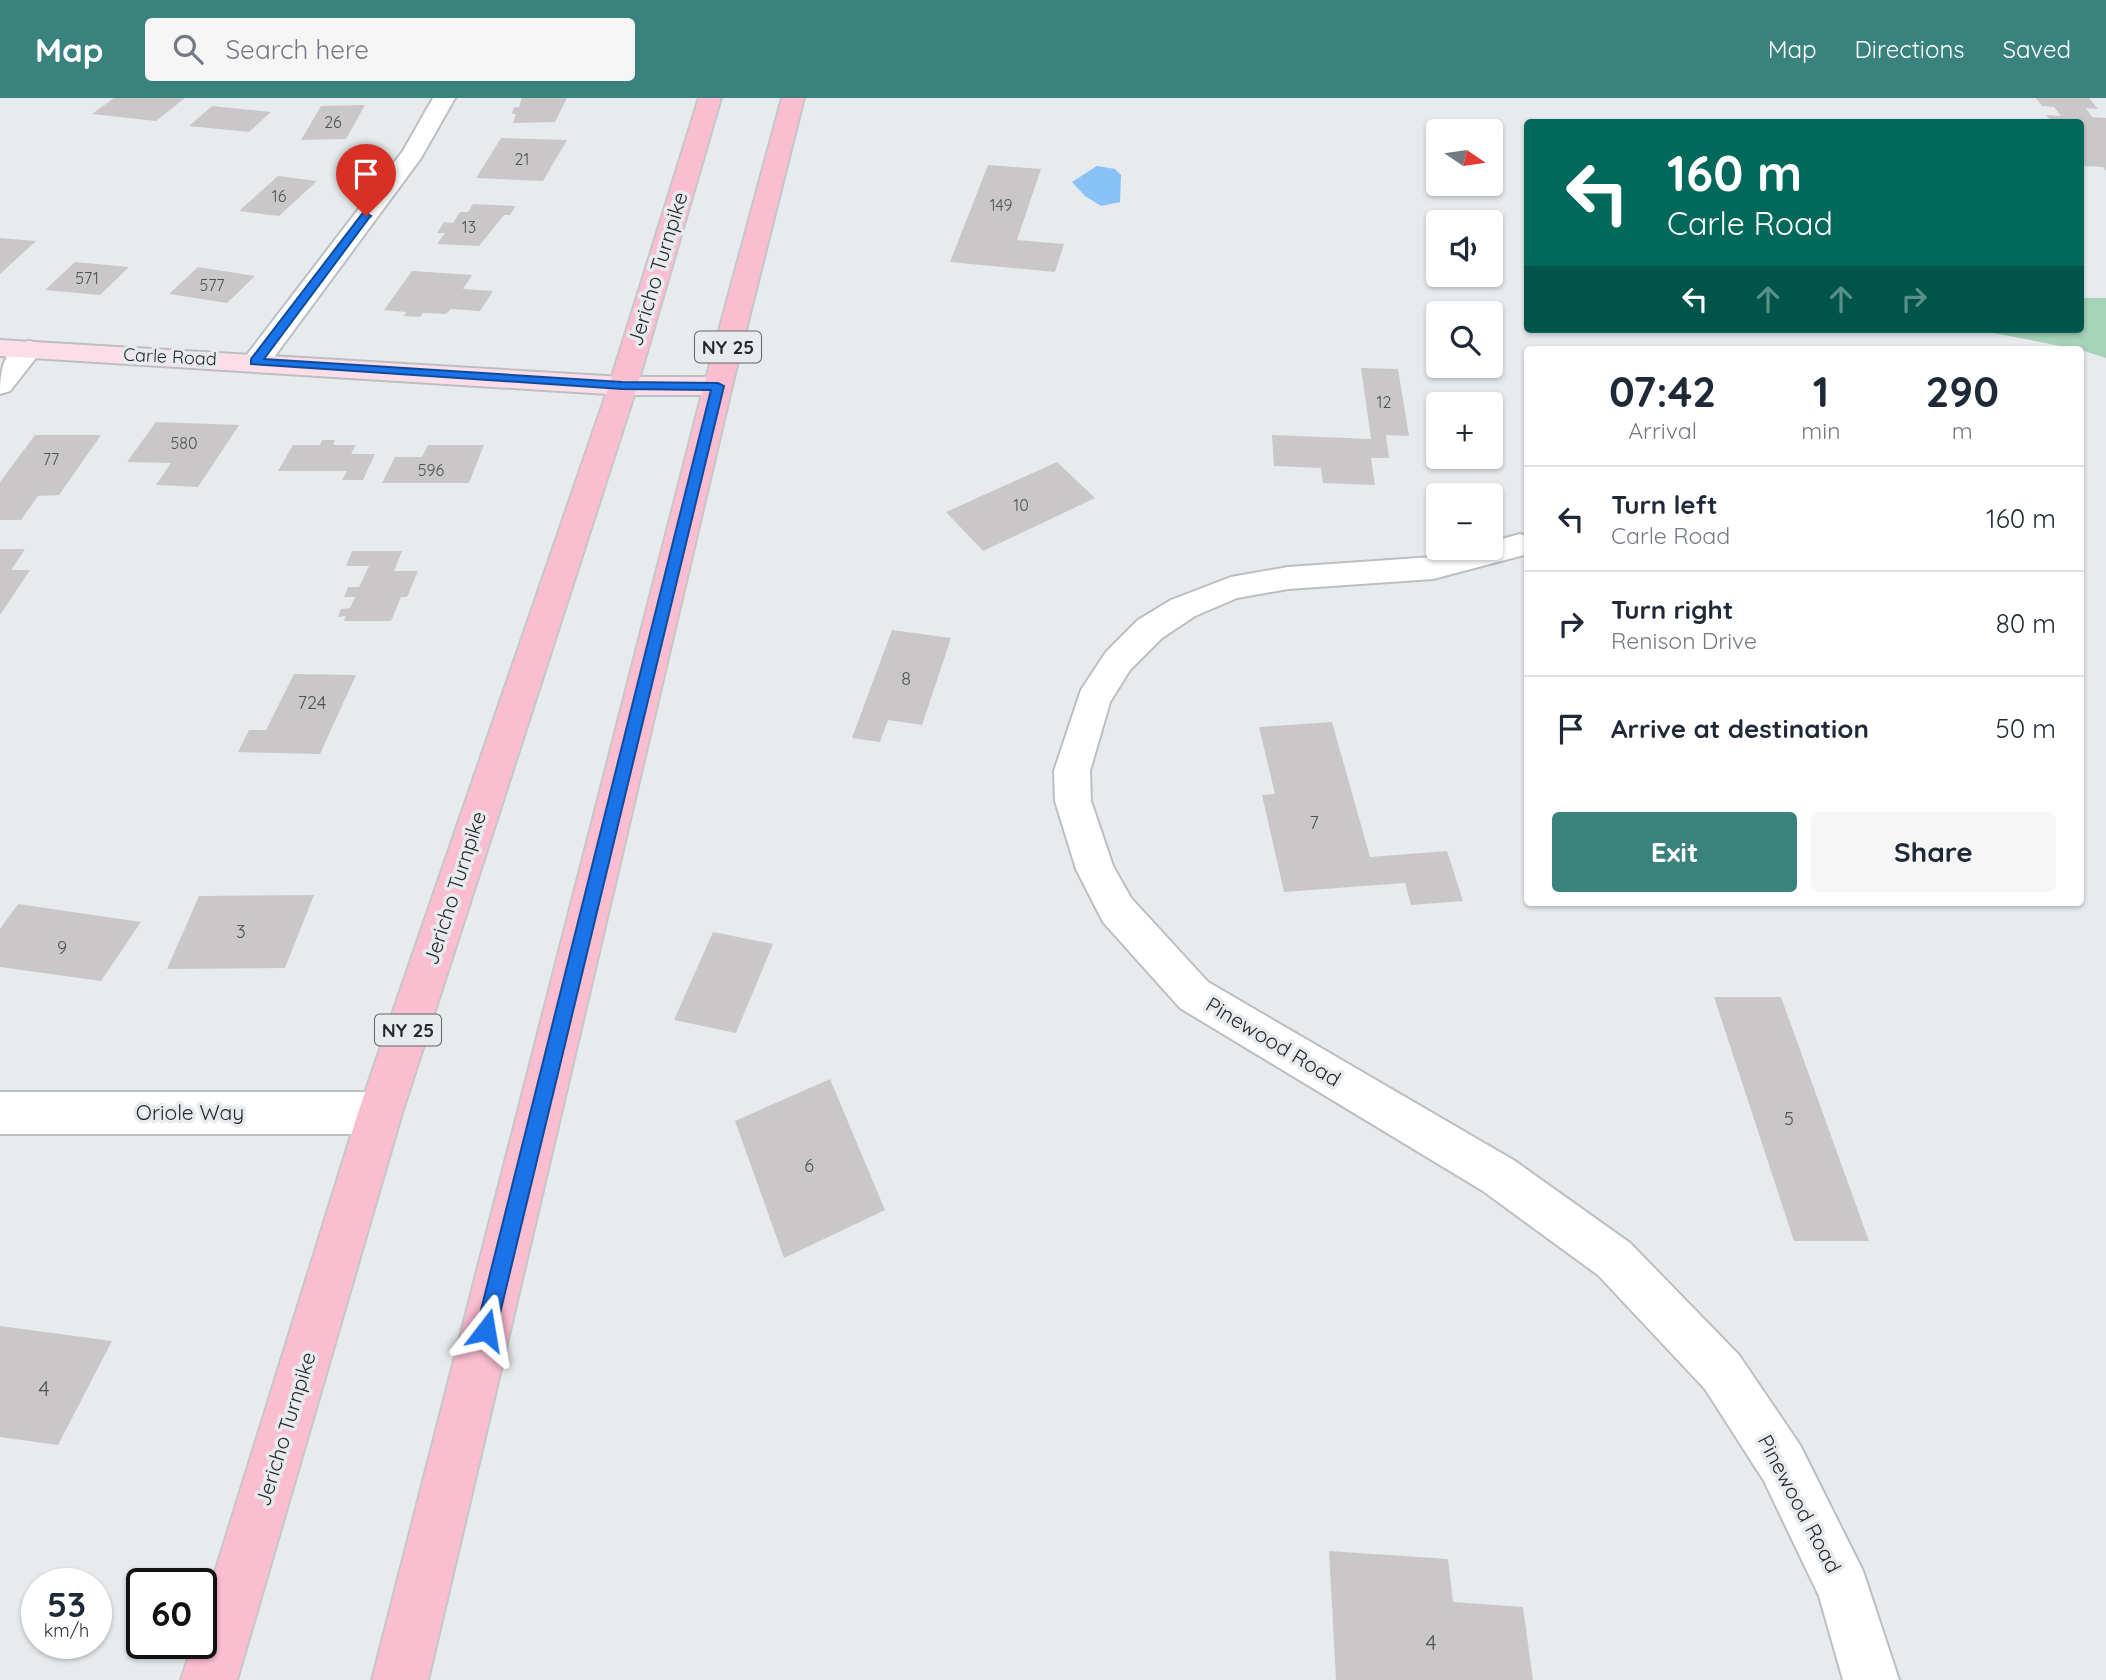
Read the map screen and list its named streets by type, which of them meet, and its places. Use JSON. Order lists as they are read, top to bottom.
{
  "streets": {
    "main road": ["Jericho Turnpike", "NY 25"],
    "street": ["Carle Road", "Pinewood Road", "Oriole Way"]
  },
  "crossings": [
    ["Jericho Turnpike", "Carle Road"],
    ["Jericho Turnpike", "Oriole Way"],
    ["NY 25", "Carle Road"]
  ],
  "house_numbers": [
    "26",
    "21",
    "16",
    "149",
    "13",
    "571",
    "577",
    "12",
    "580",
    "77",
    "596",
    "10",
    "8",
    "724",
    "7",
    "3",
    "9",
    "5",
    "6",
    "4",
    "4"
  ],
  "north": "right",
  "page": {
    "header": "Map",
    "search": "Search here",
    "nav": ["Map", "Directions", "Saved"],
    "map_buttons": ["+", "−"],
    "turn": ["160 m", "Carle Road"],
    "eta": [
      "07:42",
      "Arrival",
      "1",
      "min",
      "290",
      "m"
    ],
    "list": [
      {
        "name": "Turn left",
        "note": "Carle Road",
        "value": "160 m"
      },
      {
        "name": "Turn right",
        "note": "Renison Drive",
        "value": "80 m"
      },
      {
        "name": "Arrive at destination",
        "value": "50 m"
      }
    ],
    "buttons": ["Exit", "Share"],
    "speed": "53 km/h",
    "limit": "60"
  }
}
